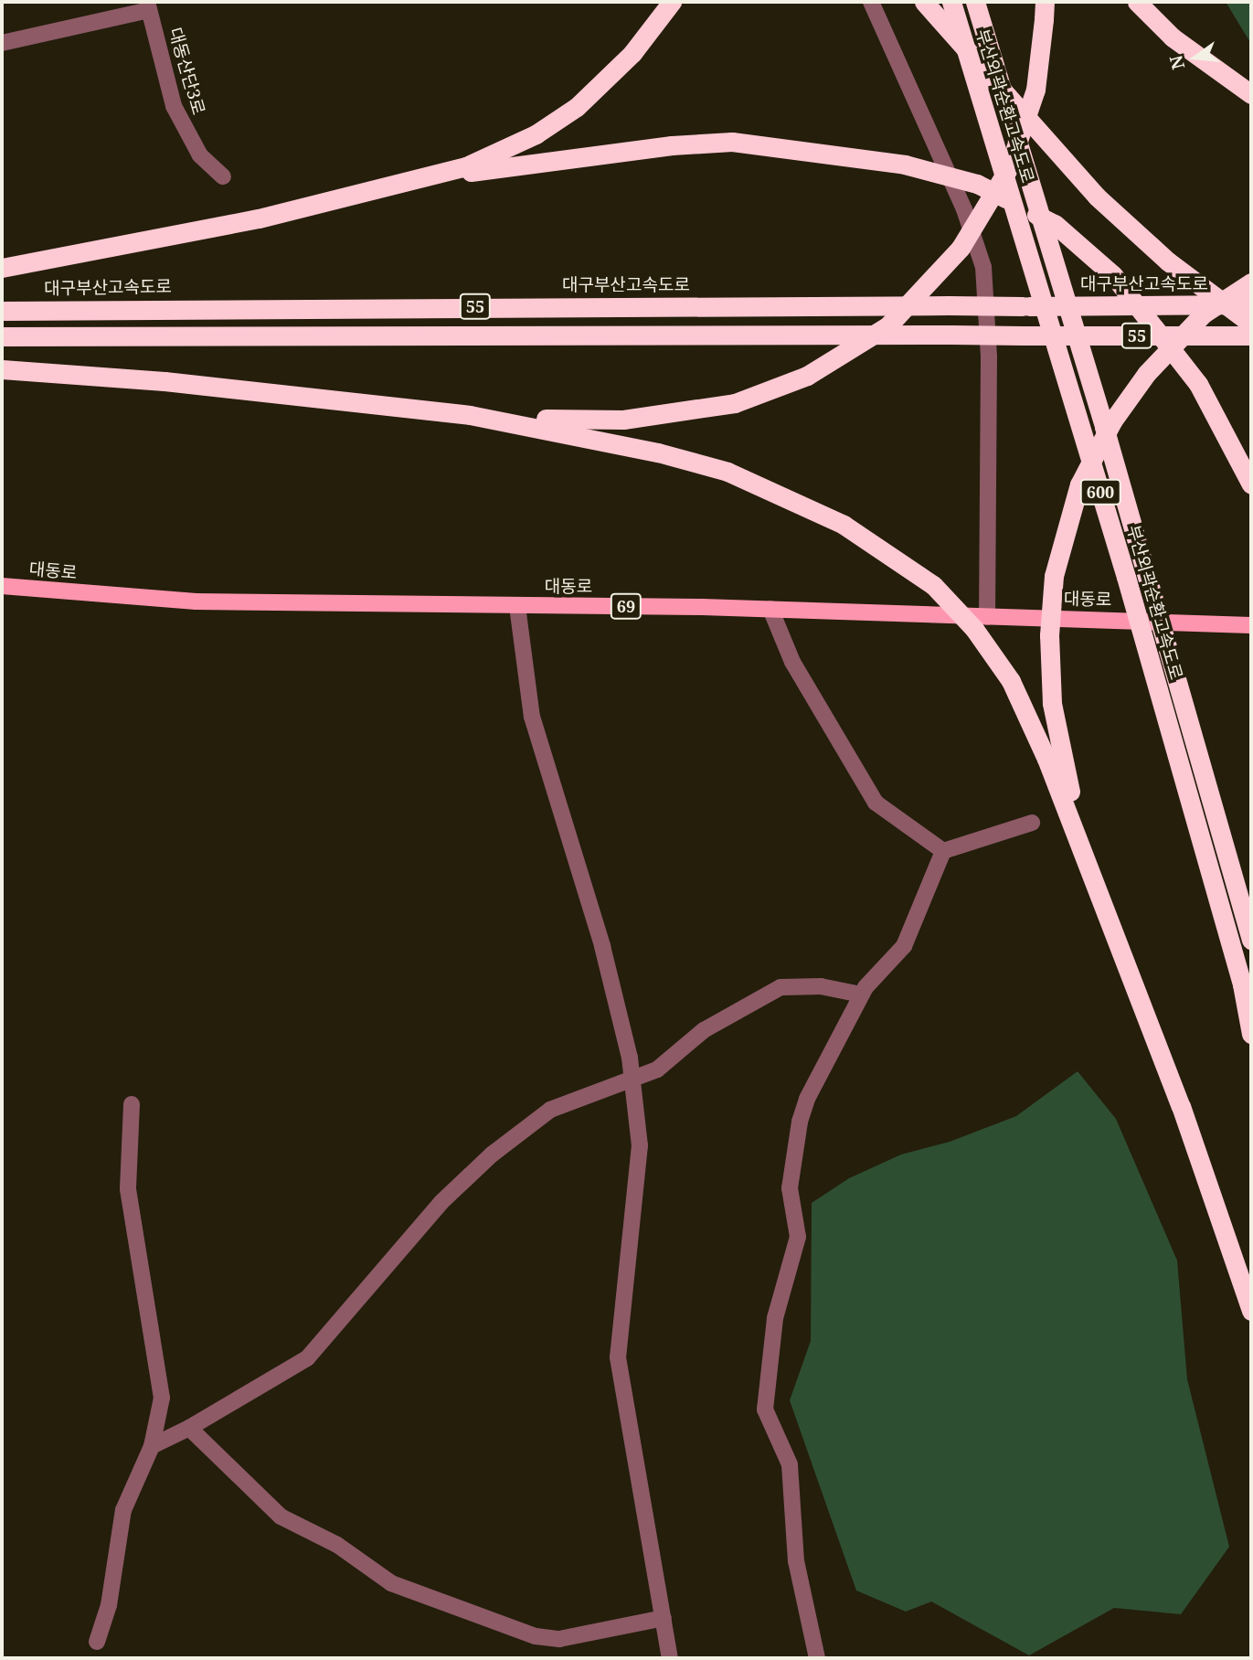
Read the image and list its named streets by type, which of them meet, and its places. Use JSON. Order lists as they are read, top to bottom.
{
  "streets": {
    "highway": [
      "부산외곽순환고속도로",
      "대구부산고속도로",
      "55",
      "600"
    ],
    "main road": ["대동로", "69"],
    "street": ["대동산단3로"]
  },
  "north": "left"
}
